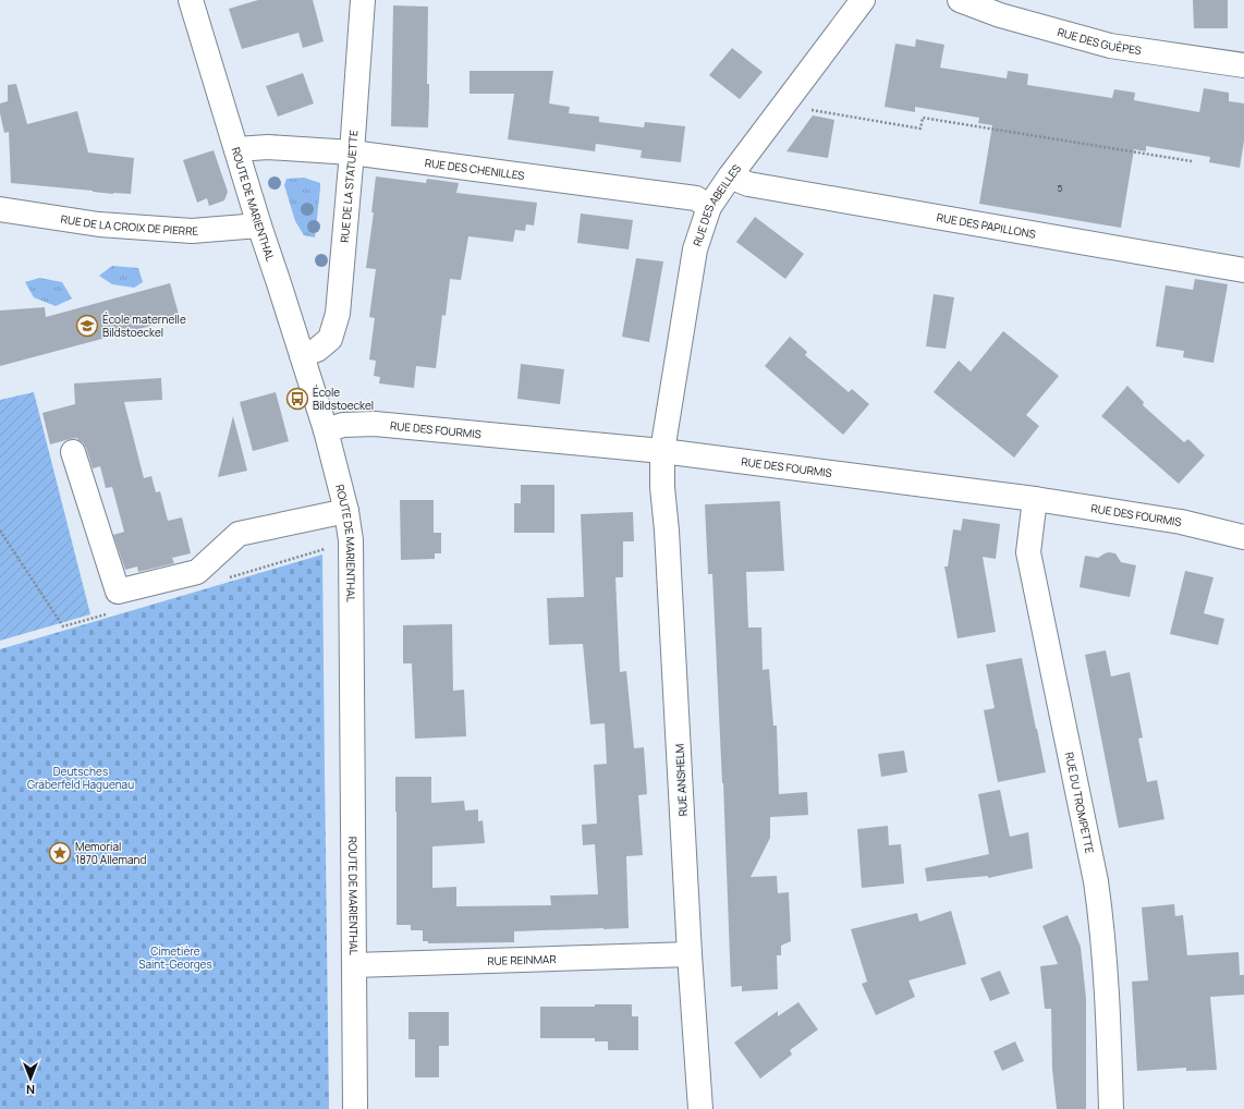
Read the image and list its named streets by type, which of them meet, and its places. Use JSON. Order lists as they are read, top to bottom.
{
  "streets": {
    "street": [
      "RUE DES GUÊPES",
      "RUE DES CHENILLES",
      "RUE DE LA STATUETTE",
      "ROUTE DE MARIENTHAL",
      "RUE DES ABEILLES",
      "RUE DE LA CROIX DE PIERRE",
      "RUE DES PAPILLONS",
      "RUE DES FOURMIS",
      "RUE ANSHELM",
      "RUE DU TROMPETTE",
      "RUE REINMAR"
    ]
  },
  "crossings": [
    ["RUE DES CHENILLES", "RUE DE LA STATUETTE"],
    ["RUE DES CHENILLES", "ROUTE DE MARIENTHAL"],
    ["RUE DES CHENILLES", "RUE DES ABEILLES"],
    ["RUE DE LA STATUETTE", "ROUTE DE MARIENTHAL"],
    ["ROUTE DE MARIENTHAL", "RUE DE LA CROIX DE PIERRE"],
    ["ROUTE DE MARIENTHAL", "RUE DES FOURMIS"],
    ["ROUTE DE MARIENTHAL", "RUE REINMAR"],
    ["RUE DES ABEILLES", "RUE DES PAPILLONS"],
    ["RUE DES ABEILLES", "RUE DES FOURMIS"],
    ["RUE DES ABEILLES", "RUE ANSHELM"],
    ["RUE DES FOURMIS", "RUE ANSHELM"],
    ["RUE DES FOURMIS", "RUE DU TROMPETTE"],
    ["RUE ANSHELM", "RUE REINMAR"]
  ],
  "parks": ["Deutsches Gräberfeld Haguenau", "Cimetière Saint-Georges"],
  "places": {
    "school or university": ["École maternelle Bildstoeckel"],
    "bus stop": ["École Bildstoeckel"],
    "place": ["Memorial 1870 Allemand"]
  },
  "house_numbers": ["5"],
  "north": "bottom"
}
